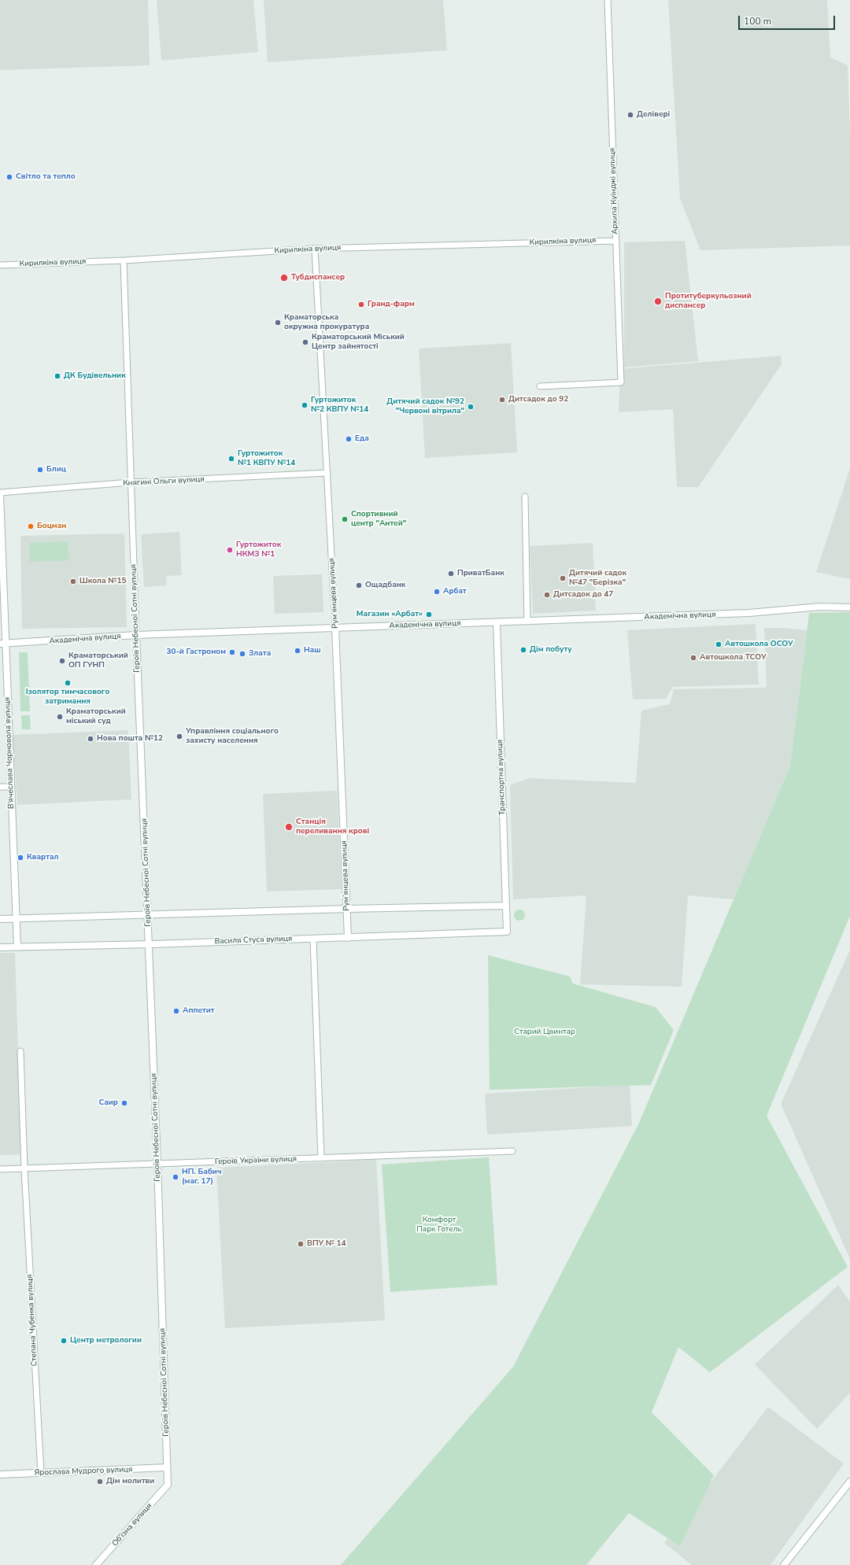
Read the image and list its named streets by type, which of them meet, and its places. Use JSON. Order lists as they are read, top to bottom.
{
  "streets": {
    "street": [
      "Архипа Куїнджі вулиця",
      "Кирилкіна вулиця",
      "Княгині Ольги вулиця",
      "Рум’янцева вулиця",
      "Академічна вулиця",
      "Героїв Небесної Сотні вулиця",
      "В'ячеслава Чорновола вулиця",
      "Транспортна вулиця",
      "Василя Стуса вулиця",
      "Героїв України вулиця",
      "Степана Чубенка вулиця",
      "Ярослава Мудрого вулиця",
      "Об’їзна вулиця"
    ]
  },
  "crossings": [
    ["Архипа Куїнджі вулиця", "Кирилкіна вулиця"],
    ["Кирилкіна вулиця", "Рум’янцева вулиця"],
    ["Кирилкіна вулиця", "Героїв Небесної Сотні вулиця"],
    ["Княгині Ольги вулиця", "Рум’янцева вулиця"],
    ["Княгині Ольги вулиця", "Героїв Небесної Сотні вулиця"],
    ["Княгині Ольги вулиця", "В'ячеслава Чорновола вулиця"],
    ["Рум’янцева вулиця", "Академічна вулиця"],
    ["Рум’янцева вулиця", "Василя Стуса вулиця"],
    ["Академічна вулиця", "Героїв Небесної Сотні вулиця"],
    ["Академічна вулиця", "В'ячеслава Чорновола вулиця"],
    ["Академічна вулиця", "Транспортна вулиця"],
    ["Героїв Небесної Сотні вулиця", "Василя Стуса вулиця"],
    ["Героїв Небесної Сотні вулиця", "Героїв України вулиця"],
    ["Героїв Небесної Сотні вулиця", "Ярослава Мудрого вулиця"],
    ["Героїв Небесної Сотні вулиця", "Об’їзна вулиця"],
    ["В'ячеслава Чорновола вулиця", "Василя Стуса вулиця"],
    ["Транспортна вулиця", "Василя Стуса вулиця"],
    ["Героїв України вулиця", "Степана Чубенка вулиця"],
    ["Степана Чубенка вулиця", "Ярослава Мудрого вулиця"]
  ],
  "parks": ["Старий Цвинтар", "Комфорт Парк Готель"],
  "places": [
    "Делівері",
    "Світло та тепло",
    "Тубдиспансер",
    "Протитуберкульозний диспансер",
    "Гранд-фарм",
    "Краматорська окружна прокуратура",
    "Краматорський Міський Центр зайнятості",
    "ДК Будівельник",
    "Дитсадок до 92",
    "Гуртожиток №2 КВПУ №14",
    "Дитячий садок №92 \"Червонi вiтрила\"",
    "Еда",
    "Гуртожиток №1 КВПУ №14",
    "Блиц",
    "Спортивний центр \"Антей\"",
    "Боцман",
    "Гуртожиток НКМЗ №1",
    "ПриватБанк",
    "Дитячий садок №47 \"Берізка\"",
    "Школа №15",
    "Ощадбанк",
    "Арбат",
    "Дитсадок до 47",
    "Магазин «Арбат»",
    "Автошкола ОСОУ",
    "Дім побуту",
    "Наш",
    "30-й Гастроном",
    "Злата",
    "Автошкола ТСОУ",
    "Краматорський ОП ГУНП",
    "Ізолятор тимчасового затримання",
    "Краматорський міський суд",
    "Управління соціального захисту населення",
    "Нова пошта №12",
    "Станція переливання крові",
    "Квартал",
    "Аппетит",
    "Саир",
    "НП. Бабич (маг. 17)",
    "ВПУ № 14",
    "Центр метрологии",
    "Дім молитви"
  ],
  "scale_bar": "100 m"
}
